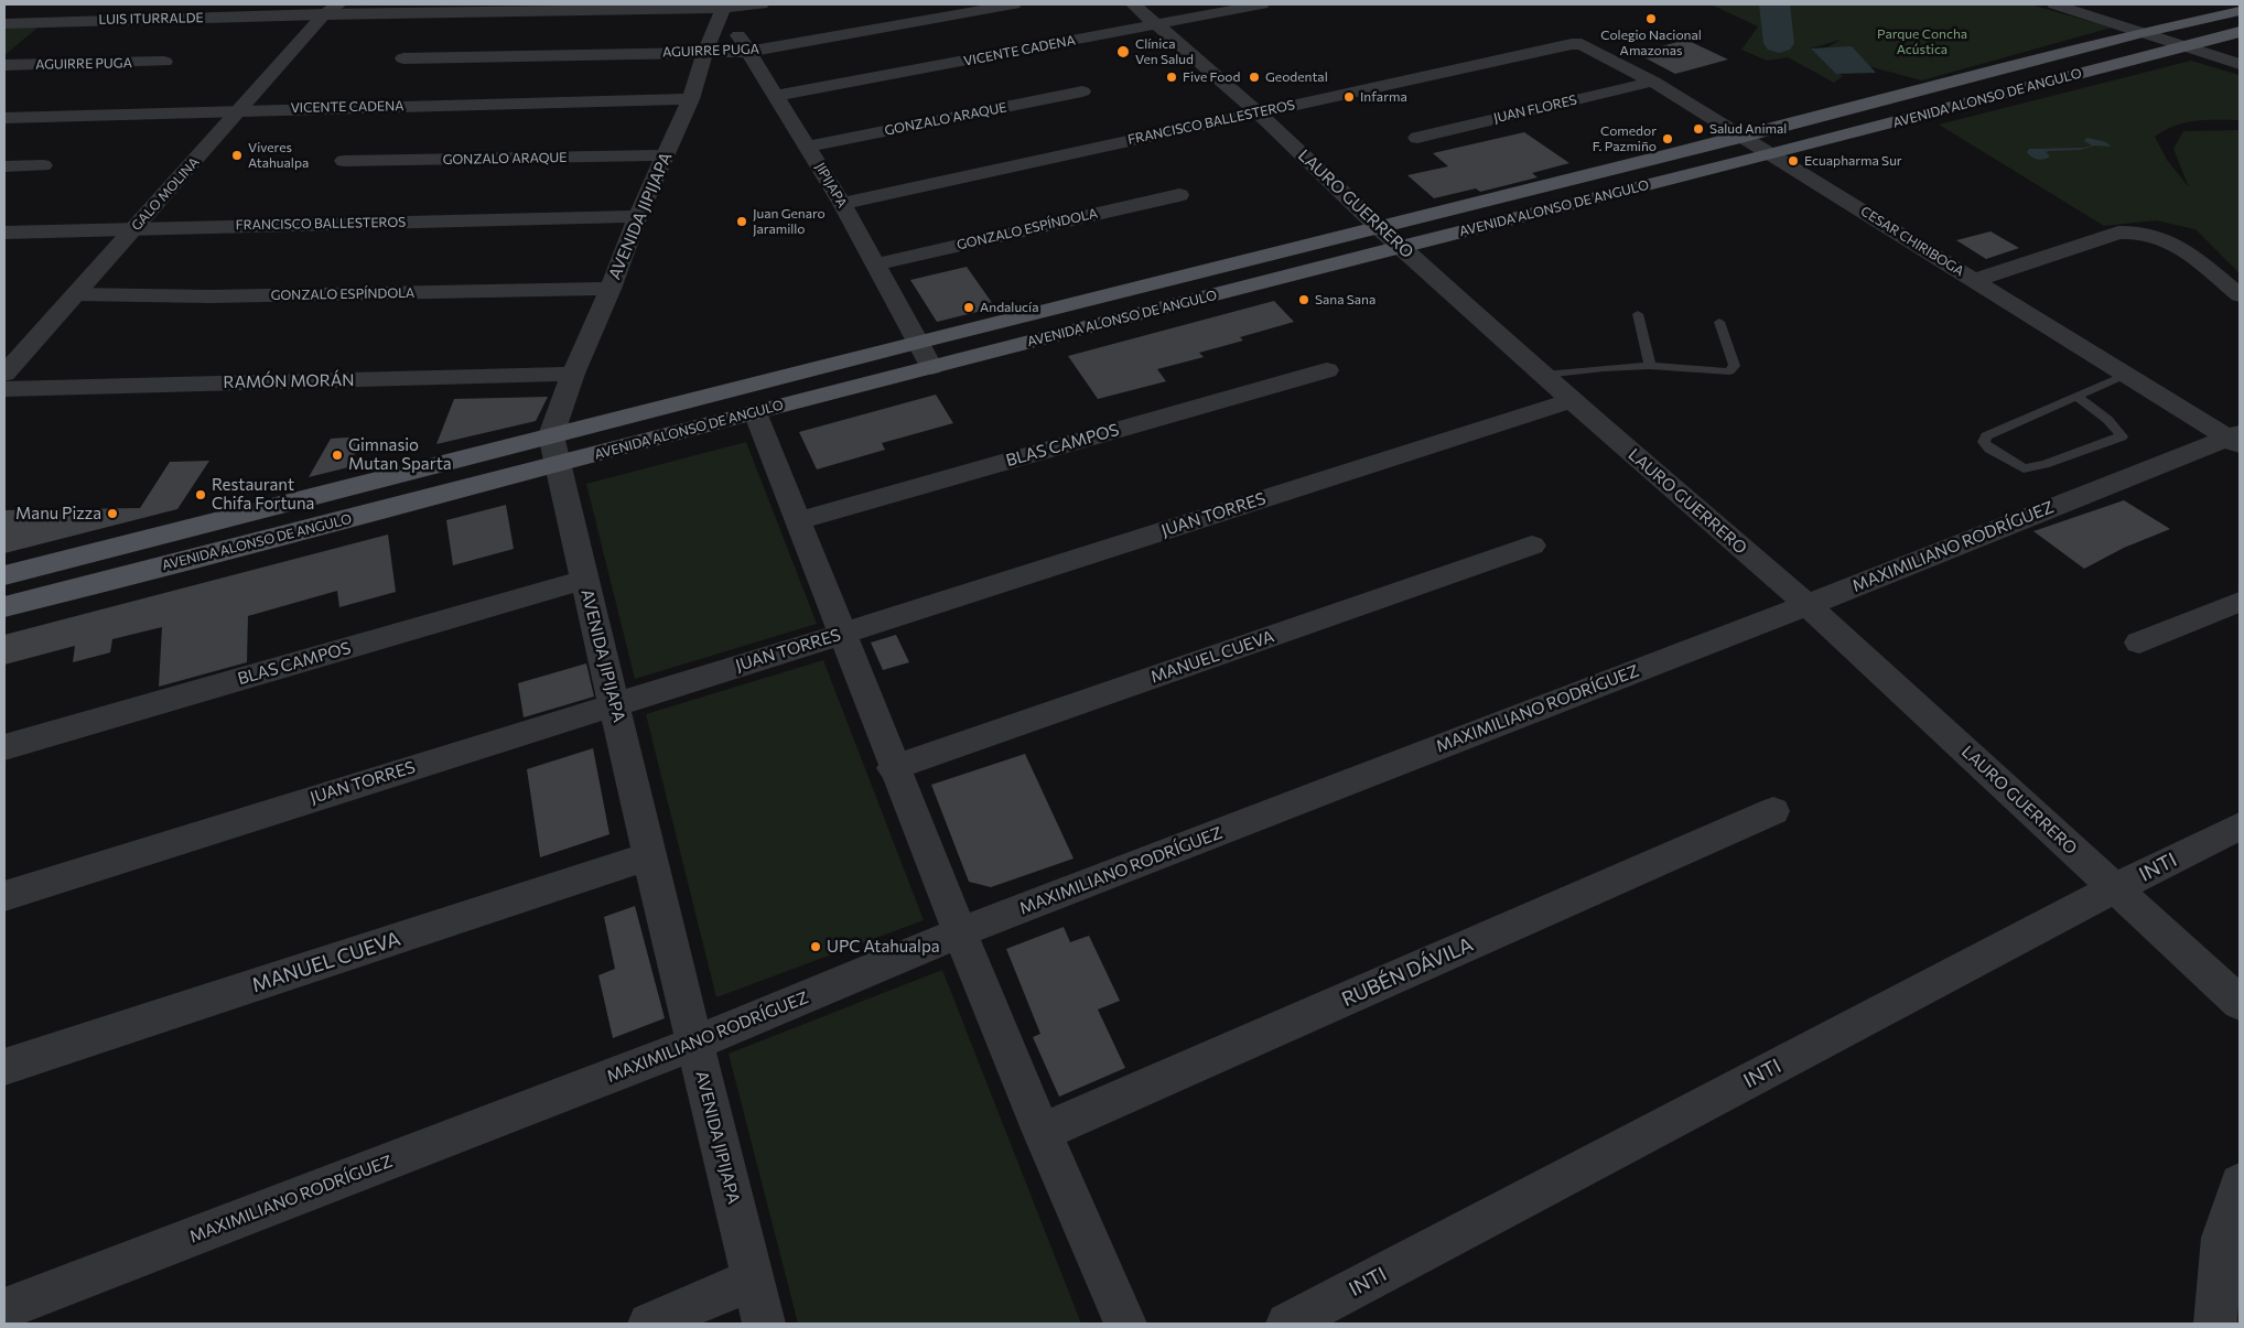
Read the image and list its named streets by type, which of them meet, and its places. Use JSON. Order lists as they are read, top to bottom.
{
  "streets": {
    "main road": ["AVENIDA ALONSO DE ANGULO"],
    "street": [
      "LUIS ITURRALDE",
      "AGUIRRE PUGA",
      "VICENTE CADENA",
      "JUAN FLORES",
      "GONZALO ARAQUE",
      "FRANCISCO BALLESTEROS",
      "JIPIJAPA",
      "GALO MOLINA",
      "LAURO GUERRERO",
      "AVENIDA JIPIJAPA",
      "GONZALO ESPÍNDOLA",
      "CESAR CHIRIBOGA",
      "RAMÓN MORÁN",
      "BLAS CAMPOS",
      "JUAN TORRES",
      "MAXIMILIANO RODRÍGUEZ",
      "MANUEL CUEVA",
      "INTI",
      "RUBÉN DÁVILA"
    ]
  },
  "crossings": [
    ["LUIS ITURRALDE", "JIPIJAPA"],
    ["LUIS ITURRALDE", "GALO MOLINA"],
    ["LUIS ITURRALDE", "AVENIDA JIPIJAPA"],
    ["AGUIRRE PUGA", "JIPIJAPA"],
    ["AGUIRRE PUGA", "AVENIDA JIPIJAPA"],
    ["VICENTE CADENA", "JIPIJAPA"],
    ["VICENTE CADENA", "GALO MOLINA"],
    ["VICENTE CADENA", "LAURO GUERRERO"],
    ["VICENTE CADENA", "AVENIDA JIPIJAPA"],
    ["AVENIDA ALONSO DE ANGULO", "JIPIJAPA"],
    ["AVENIDA ALONSO DE ANGULO", "LAURO GUERRERO"],
    ["AVENIDA ALONSO DE ANGULO", "AVENIDA JIPIJAPA"],
    ["AVENIDA ALONSO DE ANGULO", "CESAR CHIRIBOGA"],
    ["JUAN FLORES", "CESAR CHIRIBOGA"],
    ["GONZALO ARAQUE", "JIPIJAPA"],
    ["GONZALO ARAQUE", "AVENIDA JIPIJAPA"],
    ["FRANCISCO BALLESTEROS", "JIPIJAPA"],
    ["FRANCISCO BALLESTEROS", "GALO MOLINA"],
    ["FRANCISCO BALLESTEROS", "LAURO GUERRERO"],
    ["FRANCISCO BALLESTEROS", "AVENIDA JIPIJAPA"],
    ["FRANCISCO BALLESTEROS", "CESAR CHIRIBOGA"],
    ["JIPIJAPA", "AVENIDA JIPIJAPA"],
    ["JIPIJAPA", "GONZALO ESPÍNDOLA"],
    ["GALO MOLINA", "GONZALO ESPÍNDOLA"],
    ["LAURO GUERRERO", "JUAN TORRES"],
    ["LAURO GUERRERO", "MAXIMILIANO RODRÍGUEZ"],
    ["LAURO GUERRERO", "INTI"],
    ["AVENIDA JIPIJAPA", "GONZALO ESPÍNDOLA"],
    ["AVENIDA JIPIJAPA", "RAMÓN MORÁN"],
    ["AVENIDA JIPIJAPA", "BLAS CAMPOS"],
    ["AVENIDA JIPIJAPA", "JUAN TORRES"],
    ["AVENIDA JIPIJAPA", "MAXIMILIANO RODRÍGUEZ"],
    ["AVENIDA JIPIJAPA", "MANUEL CUEVA"],
    ["CESAR CHIRIBOGA", "MAXIMILIANO RODRÍGUEZ"]
  ],
  "parks": ["Parque Concha Acústica"],
  "places": [
    "Colegio Nacional Amazonas",
    "Clínica Ven Salud",
    "Five Food",
    "Geodental",
    "Infarma",
    "Salud Animal",
    "Comedor F. Pazmiño",
    "Viveres Atahualpa",
    "Ecuapharma Sur",
    "Juan Genaro Jaramillo",
    "Sana Sana",
    "Andalucía",
    "Gimnasio Mutan Sparta",
    "Restaurant Chifa Fortuna",
    "Manu Pizza",
    "UPC Atahualpa"
  ]
}
